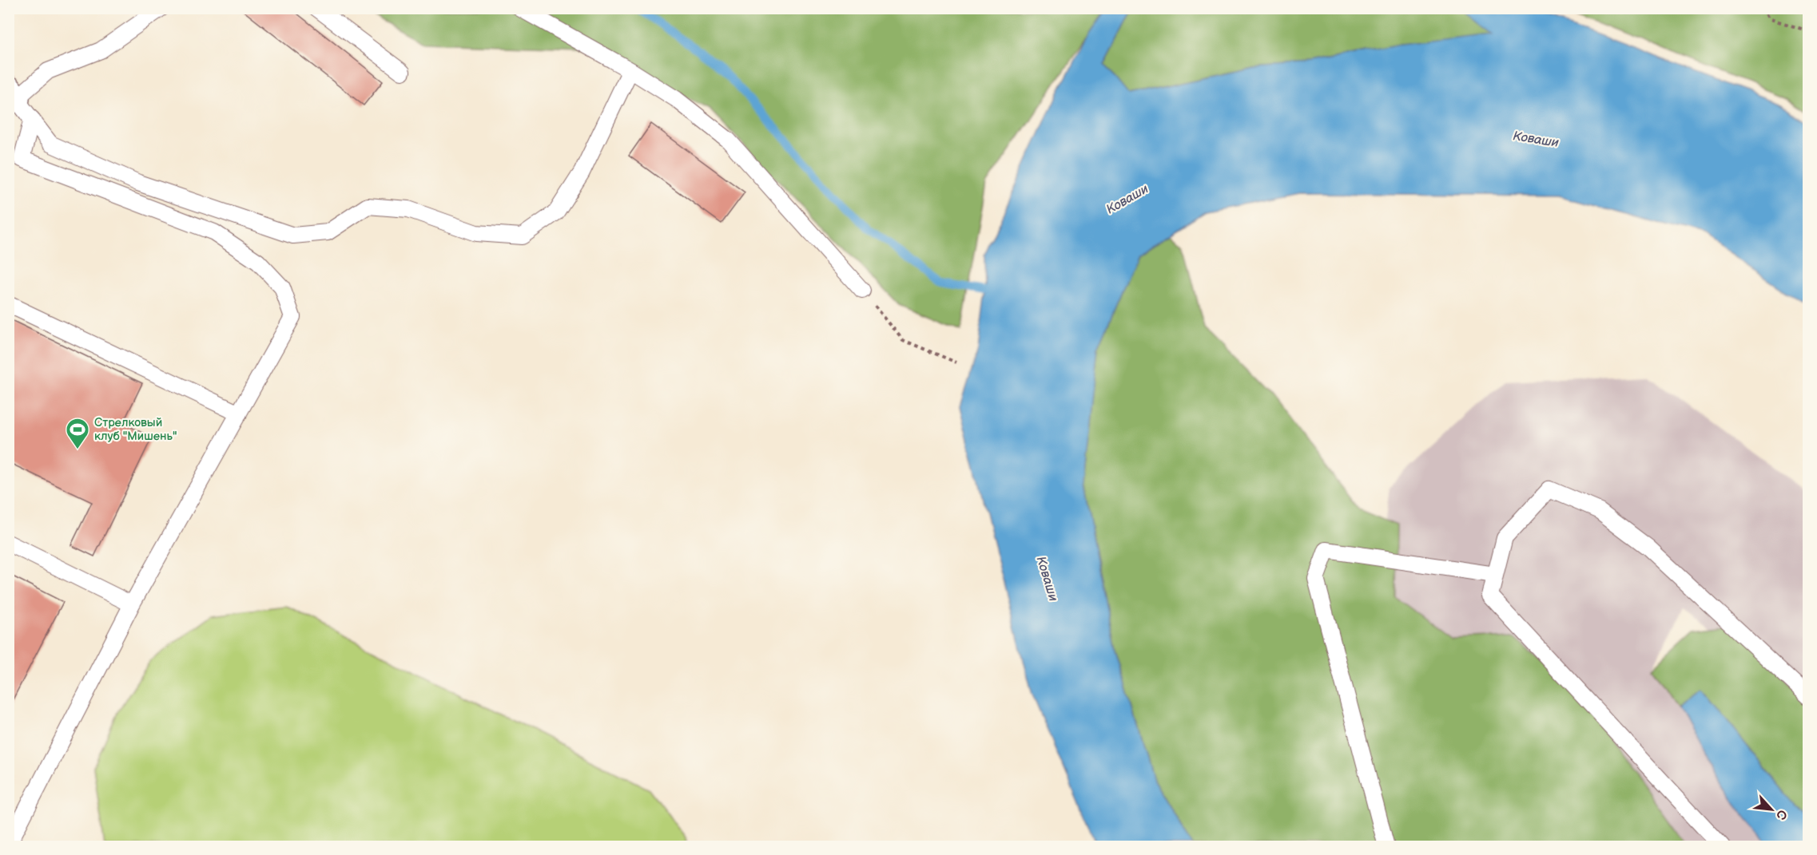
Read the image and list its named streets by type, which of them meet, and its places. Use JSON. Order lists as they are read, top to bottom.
{
  "water": ["Коваши"],
  "places": {
    "sports": ["Стрелковый клуб \"Мишень\""]
  },
  "north": "bottom right"
}
